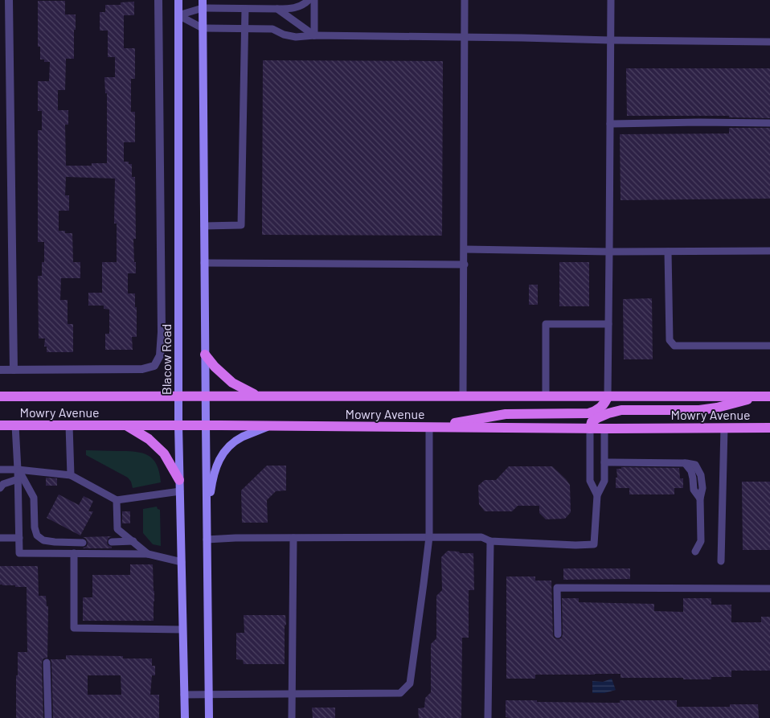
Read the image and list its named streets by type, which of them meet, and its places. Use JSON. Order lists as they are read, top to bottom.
{
  "streets": {
    "main road": ["Blacow Road", "Mowry Avenue"]
  },
  "crossings": [
    ["Blacow Road", "Mowry Avenue"]
  ]
}
